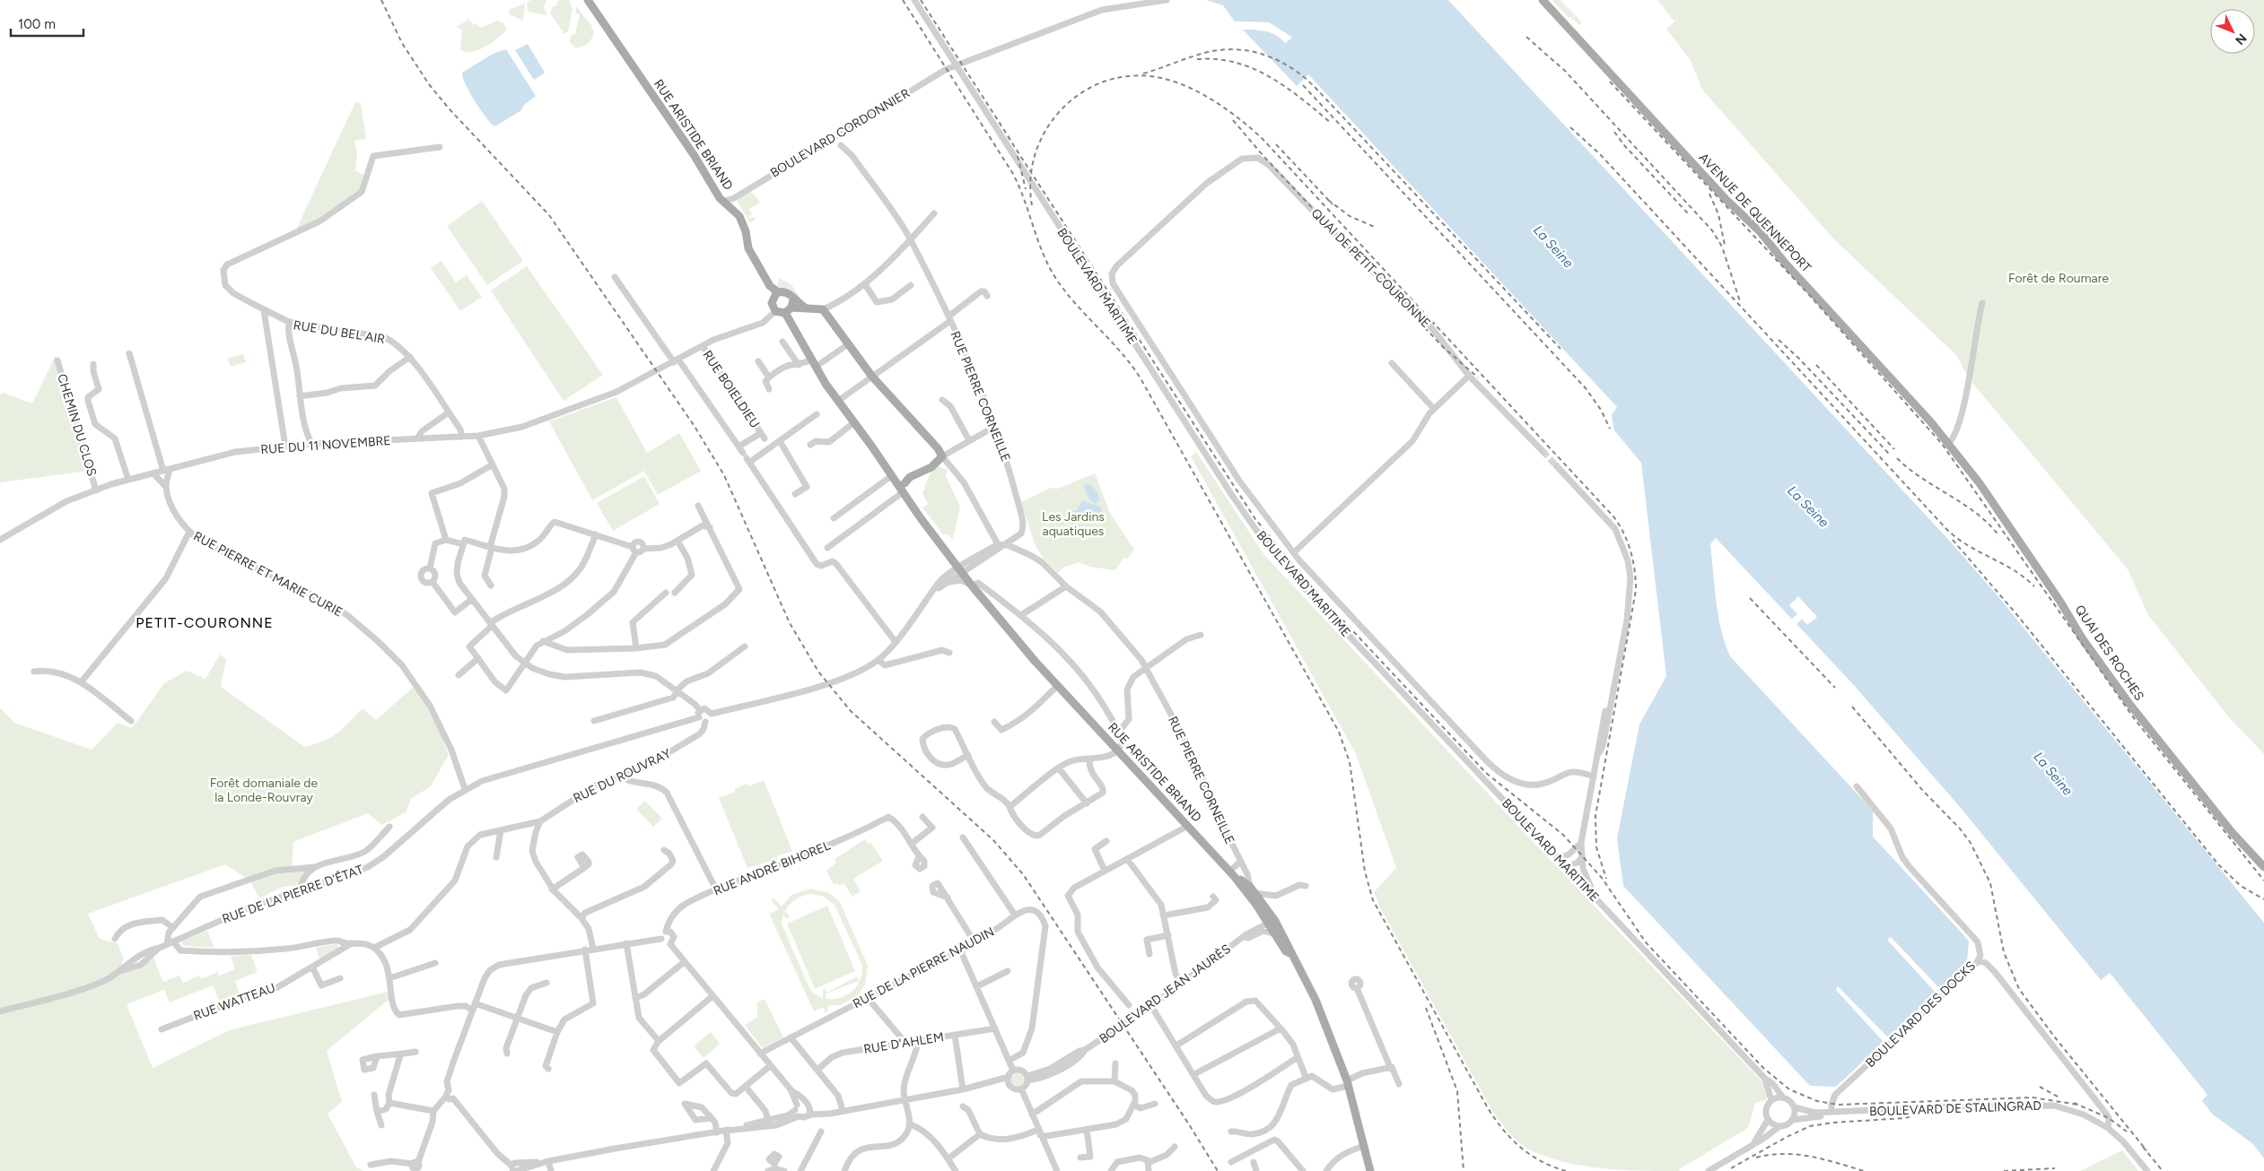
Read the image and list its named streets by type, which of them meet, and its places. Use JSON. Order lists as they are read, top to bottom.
{
  "streets": {
    "main road": ["RUE ARISTIDE BRIAND", "AVENUE DE QUENNEPORT", "QUAI DES ROCHES"],
    "street": [
      "BOULEVARD CORDONNIER",
      "QUAI DE PETIT-COURONNE",
      "BOULEVARD MARITIME",
      "RUE DU BEL AIR",
      "RUE BOIELDIEU",
      "RUE PIERRE CORNEILLE",
      "CHEMIN DU CLOS",
      "RUE DU 11 NOVEMBRE",
      "RUE PIERRE ET MARIE CURIE",
      "RUE DU ROUVRAY",
      "RUE ANDRÉ BIHOREL",
      "RUE DE LA PIERRE D'ÉTAT",
      "RUE DE LA PIERRE NAUDIN",
      "BOULEVARD JEAN JAURÈS",
      "RUE WATTEAU",
      "BOULEVARD DES DOCKS",
      "RUE D'AHLEM",
      "BOULEVARD DE STALINGRAD"
    ]
  },
  "crossings": [
    ["BOULEVARD CORDONNIER", "RUE ARISTIDE BRIAND"],
    ["BOULEVARD CORDONNIER", "BOULEVARD MARITIME"],
    ["RUE ARISTIDE BRIAND", "RUE PIERRE CORNEILLE"],
    ["AVENUE DE QUENNEPORT", "QUAI DES ROCHES"],
    ["BOULEVARD MARITIME", "BOULEVARD DE STALINGRAD"],
    ["RUE DU BEL AIR", "RUE DU 11 NOVEMBRE"],
    ["RUE BOIELDIEU", "RUE DU 11 NOVEMBRE"],
    ["CHEMIN DU CLOS", "RUE DU 11 NOVEMBRE"],
    ["RUE DU 11 NOVEMBRE", "RUE PIERRE ET MARIE CURIE"],
    ["RUE PIERRE ET MARIE CURIE", "RUE DE LA PIERRE D'ÉTAT"],
    ["RUE DU ROUVRAY", "RUE DE LA PIERRE D'ÉTAT"],
    ["BOULEVARD DES DOCKS", "BOULEVARD DE STALINGRAD"]
  ],
  "districts": ["PETIT-COURONNE"],
  "water": ["La Seine"],
  "parks": ["Forêt de Roumare", "Les Jardins aquatiques", "Forêt domaniale de la Londe-Rouvray"],
  "scale_bar": "100 m",
  "north": "bottom right"
}
